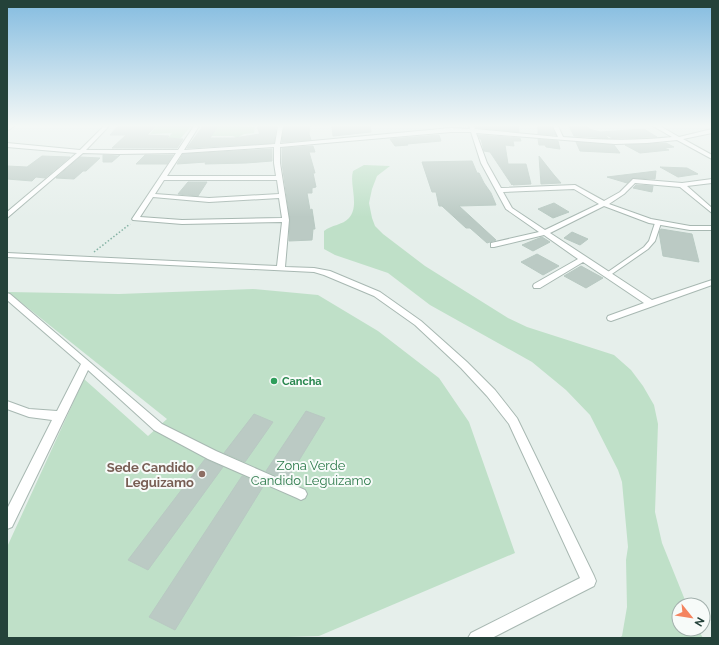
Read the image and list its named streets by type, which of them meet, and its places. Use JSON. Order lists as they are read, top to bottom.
{
  "parks": ["Zona Verde Candido Leguizamo"],
  "places": ["Cancha", "Sede Candido Leguizamo"],
  "north": "bottom right"
}
